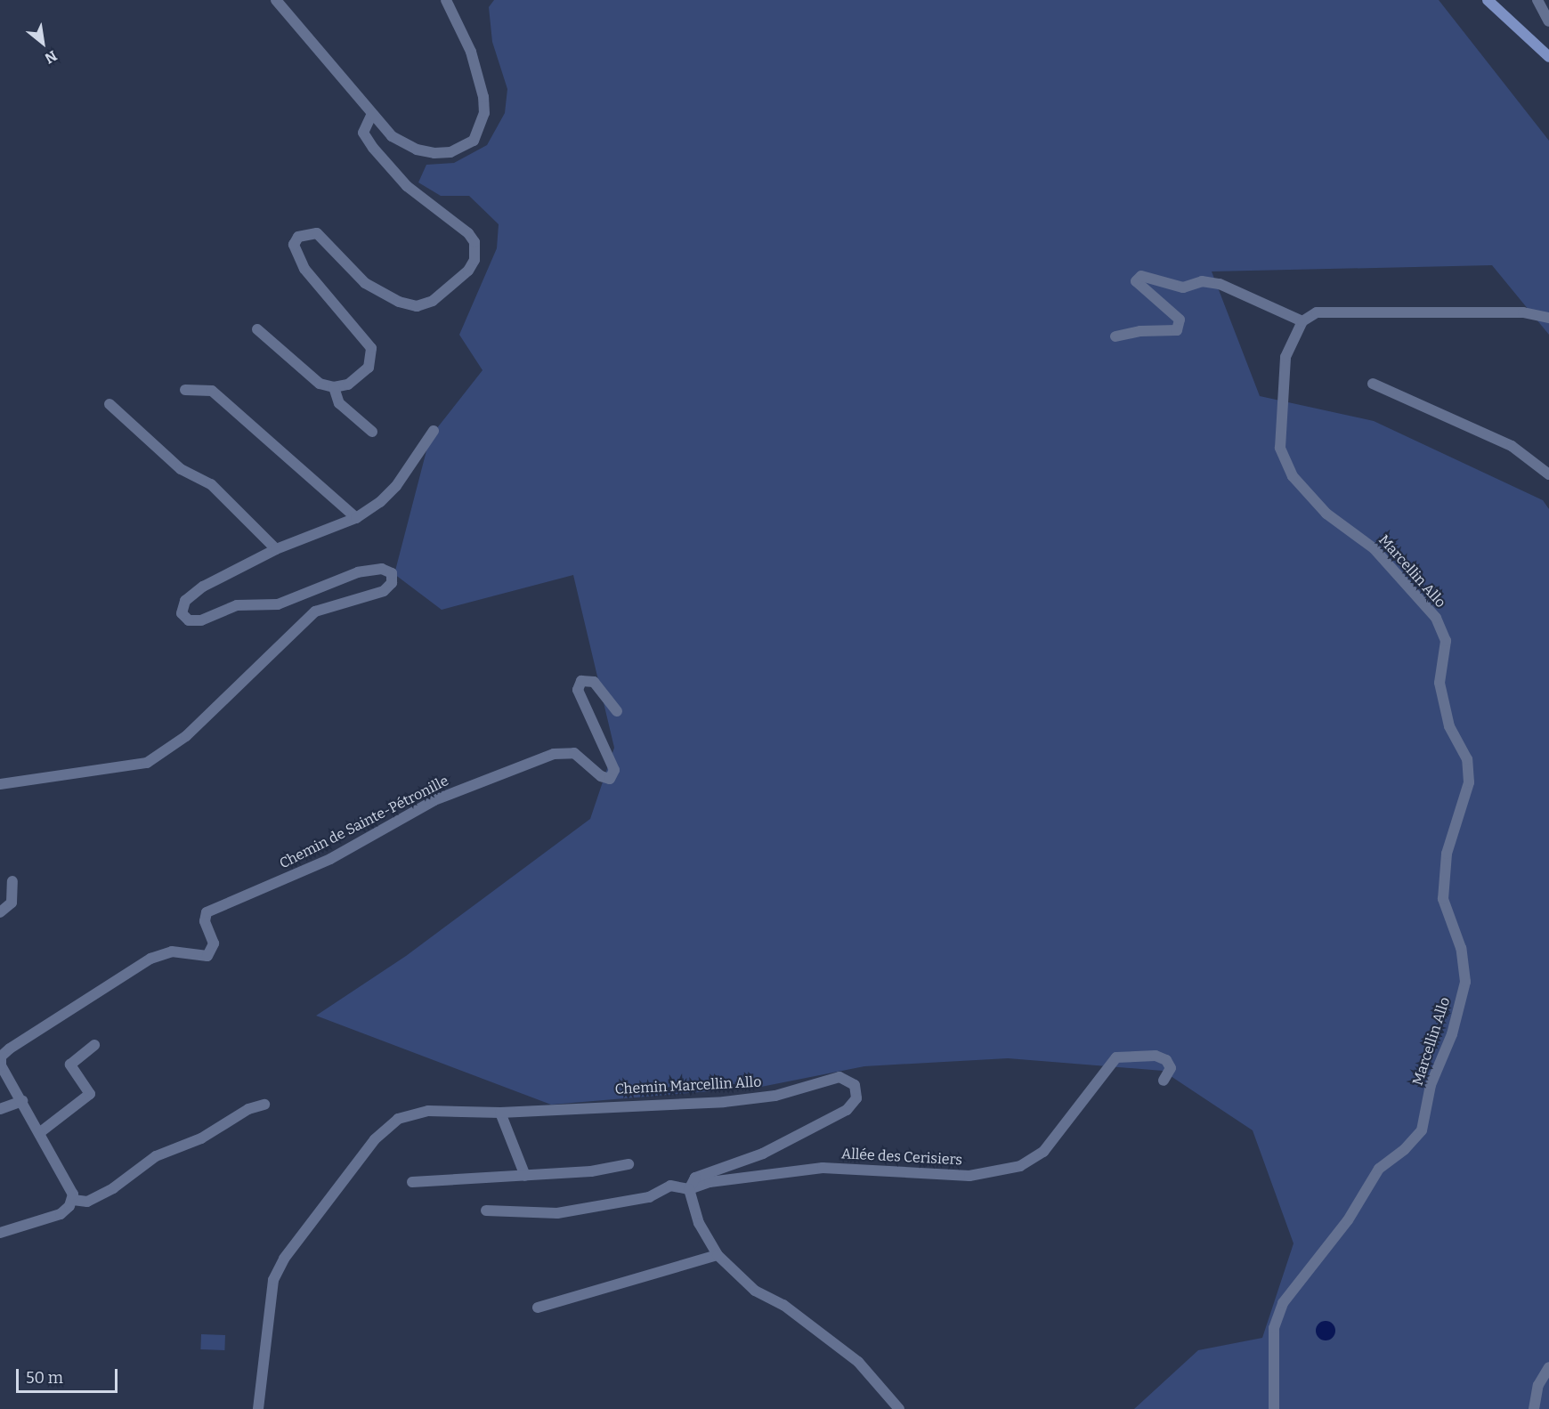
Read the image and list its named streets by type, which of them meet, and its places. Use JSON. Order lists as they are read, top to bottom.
{
  "streets": {
    "street": [
      "Marcellin Allo",
      "Chemin de Sainte-Pétronille",
      "Chemin Marcellin Allo",
      "Allée des Cerisiers"
    ]
  },
  "crossings": [
    ["Chemin Marcellin Allo", "Allée des Cerisiers"]
  ],
  "scale_bar": "50 m",
  "north": "bottom right"
}
